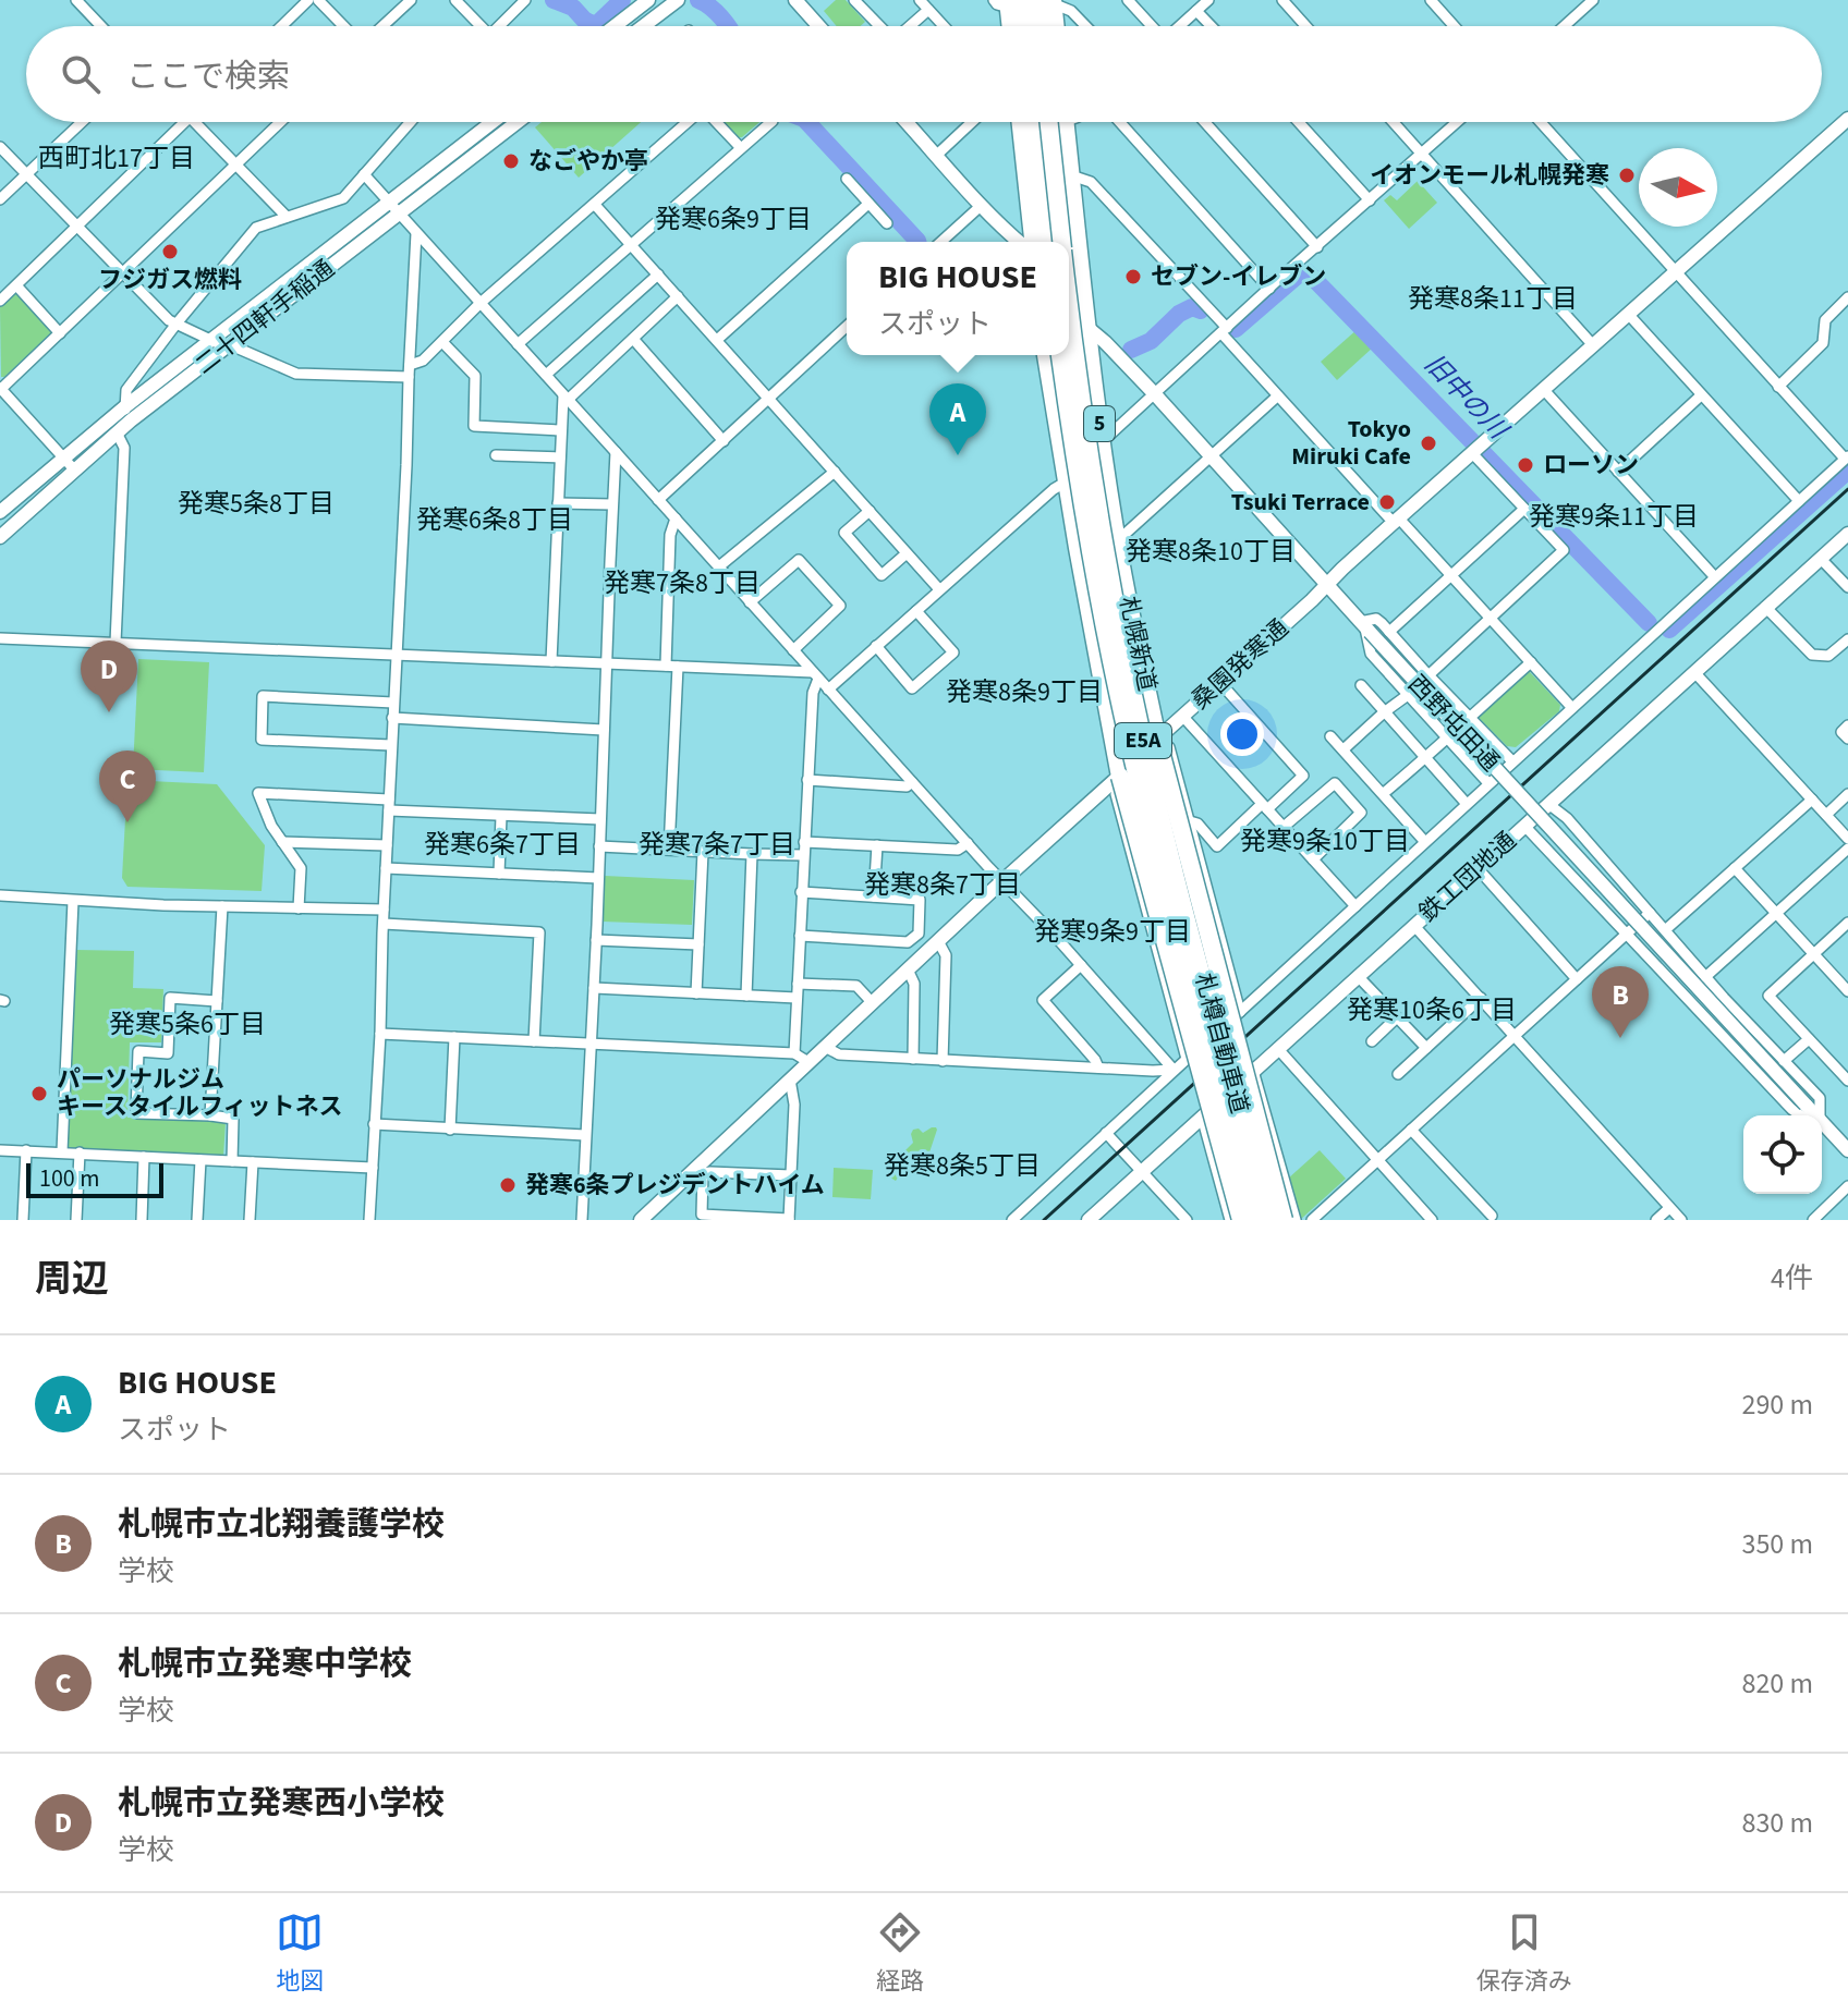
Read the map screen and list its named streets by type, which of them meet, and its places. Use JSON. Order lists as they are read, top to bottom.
{
  "streets": {
    "highway": [
      "5",
      "札幌新道",
      "E5A",
      "札樽自動車道"
    ],
    "street": [
      "二十四軒手稲通",
      "桑園発寒通",
      "西野屯田通",
      "鉄工団地通"
    ]
  },
  "crossings": [
    ["札幌新道", "桑園発寒通"],
    ["札幌新道", "西野屯田通"],
    ["桑園発寒通", "西野屯田通"]
  ],
  "districts": [
    "西町北17丁目",
    "発寒6条9丁目",
    "発寒8条11丁目",
    "発寒5条8丁目",
    "発寒9条11丁目",
    "発寒6条8丁目",
    "発寒8条10丁目",
    "発寒7条8丁目",
    "発寒8条9丁目",
    "発寒9条10丁目",
    "発寒6条7丁目",
    "発寒7条7丁目",
    "発寒8条7丁目",
    "発寒9条9丁目",
    "発寒10条6丁目",
    "発寒5条6丁目",
    "発寒8条5丁目"
  ],
  "water": ["旧中の川"],
  "places": [
    "なごやか亭",
    "イオンモール札幌発寒",
    "フジガス燃料",
    "セブン-イレブン",
    "Tokyo Miruki Cafe",
    "ローソン",
    "Tsuki Terrace",
    "パーソナルジム キースタイルフィットネス",
    "発寒6条プレジデントハイム"
  ],
  "scale_bar": "100 m",
  "north": "right",
  "page": {
    "search": "ここで検索",
    "popup": ["BIG HOUSE", "スポット"],
    "pins": [
      "A",
      "D",
      "C",
      "B"
    ],
    "scale": "100 m",
    "heading": ["周辺", "4件"],
    "list": [
      {
        "mark": "A",
        "name": "BIG HOUSE",
        "note": "スポット",
        "value": "290 m"
      },
      {
        "mark": "B",
        "name": "札幌市立北翔養護学校",
        "note": "学校",
        "value": "350 m"
      },
      {
        "mark": "C",
        "name": "札幌市立発寒中学校",
        "note": "学校",
        "value": "820 m"
      },
      {
        "mark": "D",
        "name": "札幌市立発寒西小学校",
        "note": "学校",
        "value": "830 m"
      }
    ],
    "nav": ["地図", "経路", "保存済み"]
  }
}
